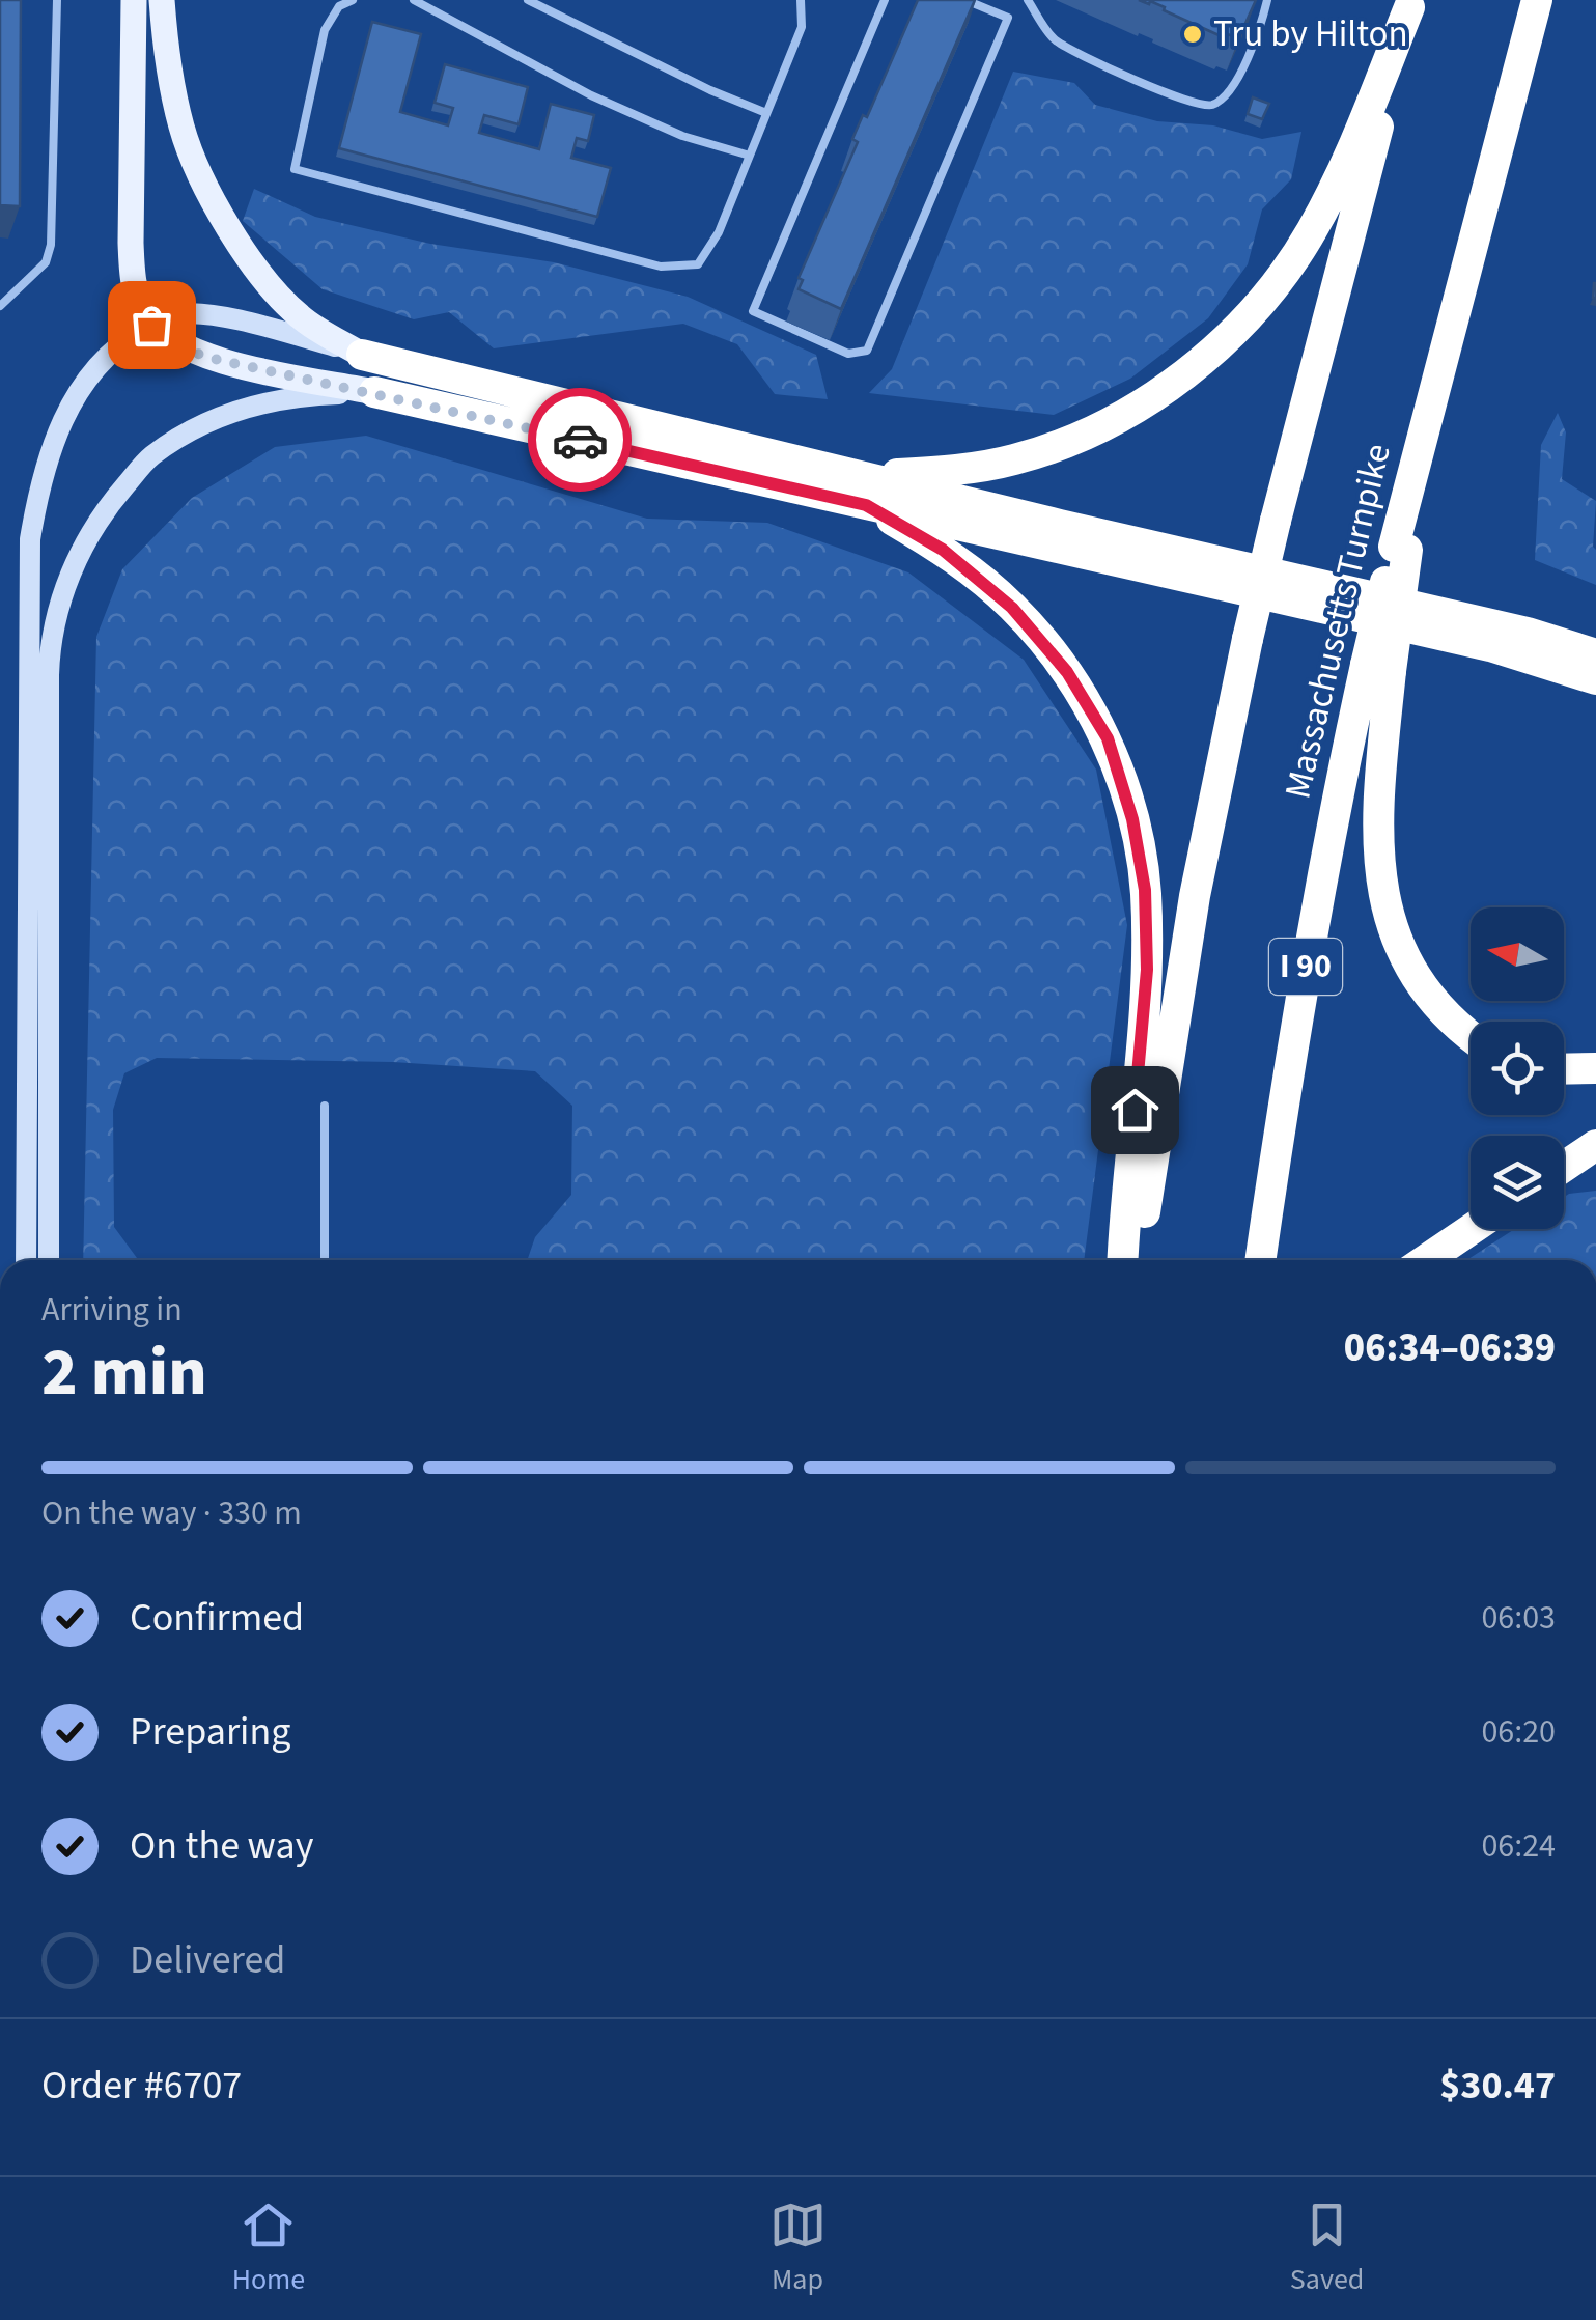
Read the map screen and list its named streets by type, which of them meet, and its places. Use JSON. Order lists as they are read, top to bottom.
{
  "streets": {
    "highway": ["Massachusetts Turnpike", "I 90"]
  },
  "places": ["Tru by Hilton"],
  "north": "left",
  "page": {
    "heading": ["2 min", "Arriving in", "06:34–06:39"],
    "panel": ["Order #6707", "$30.47"],
    "bar": "On the way · 330 m",
    "list": [
      ["Confirmed", "06:03"],
      ["Preparing", "06:20"],
      ["On the way", "06:24"],
      "Delivered"
    ],
    "tabs": ["Home", "Map", "Saved"]
  }
}
